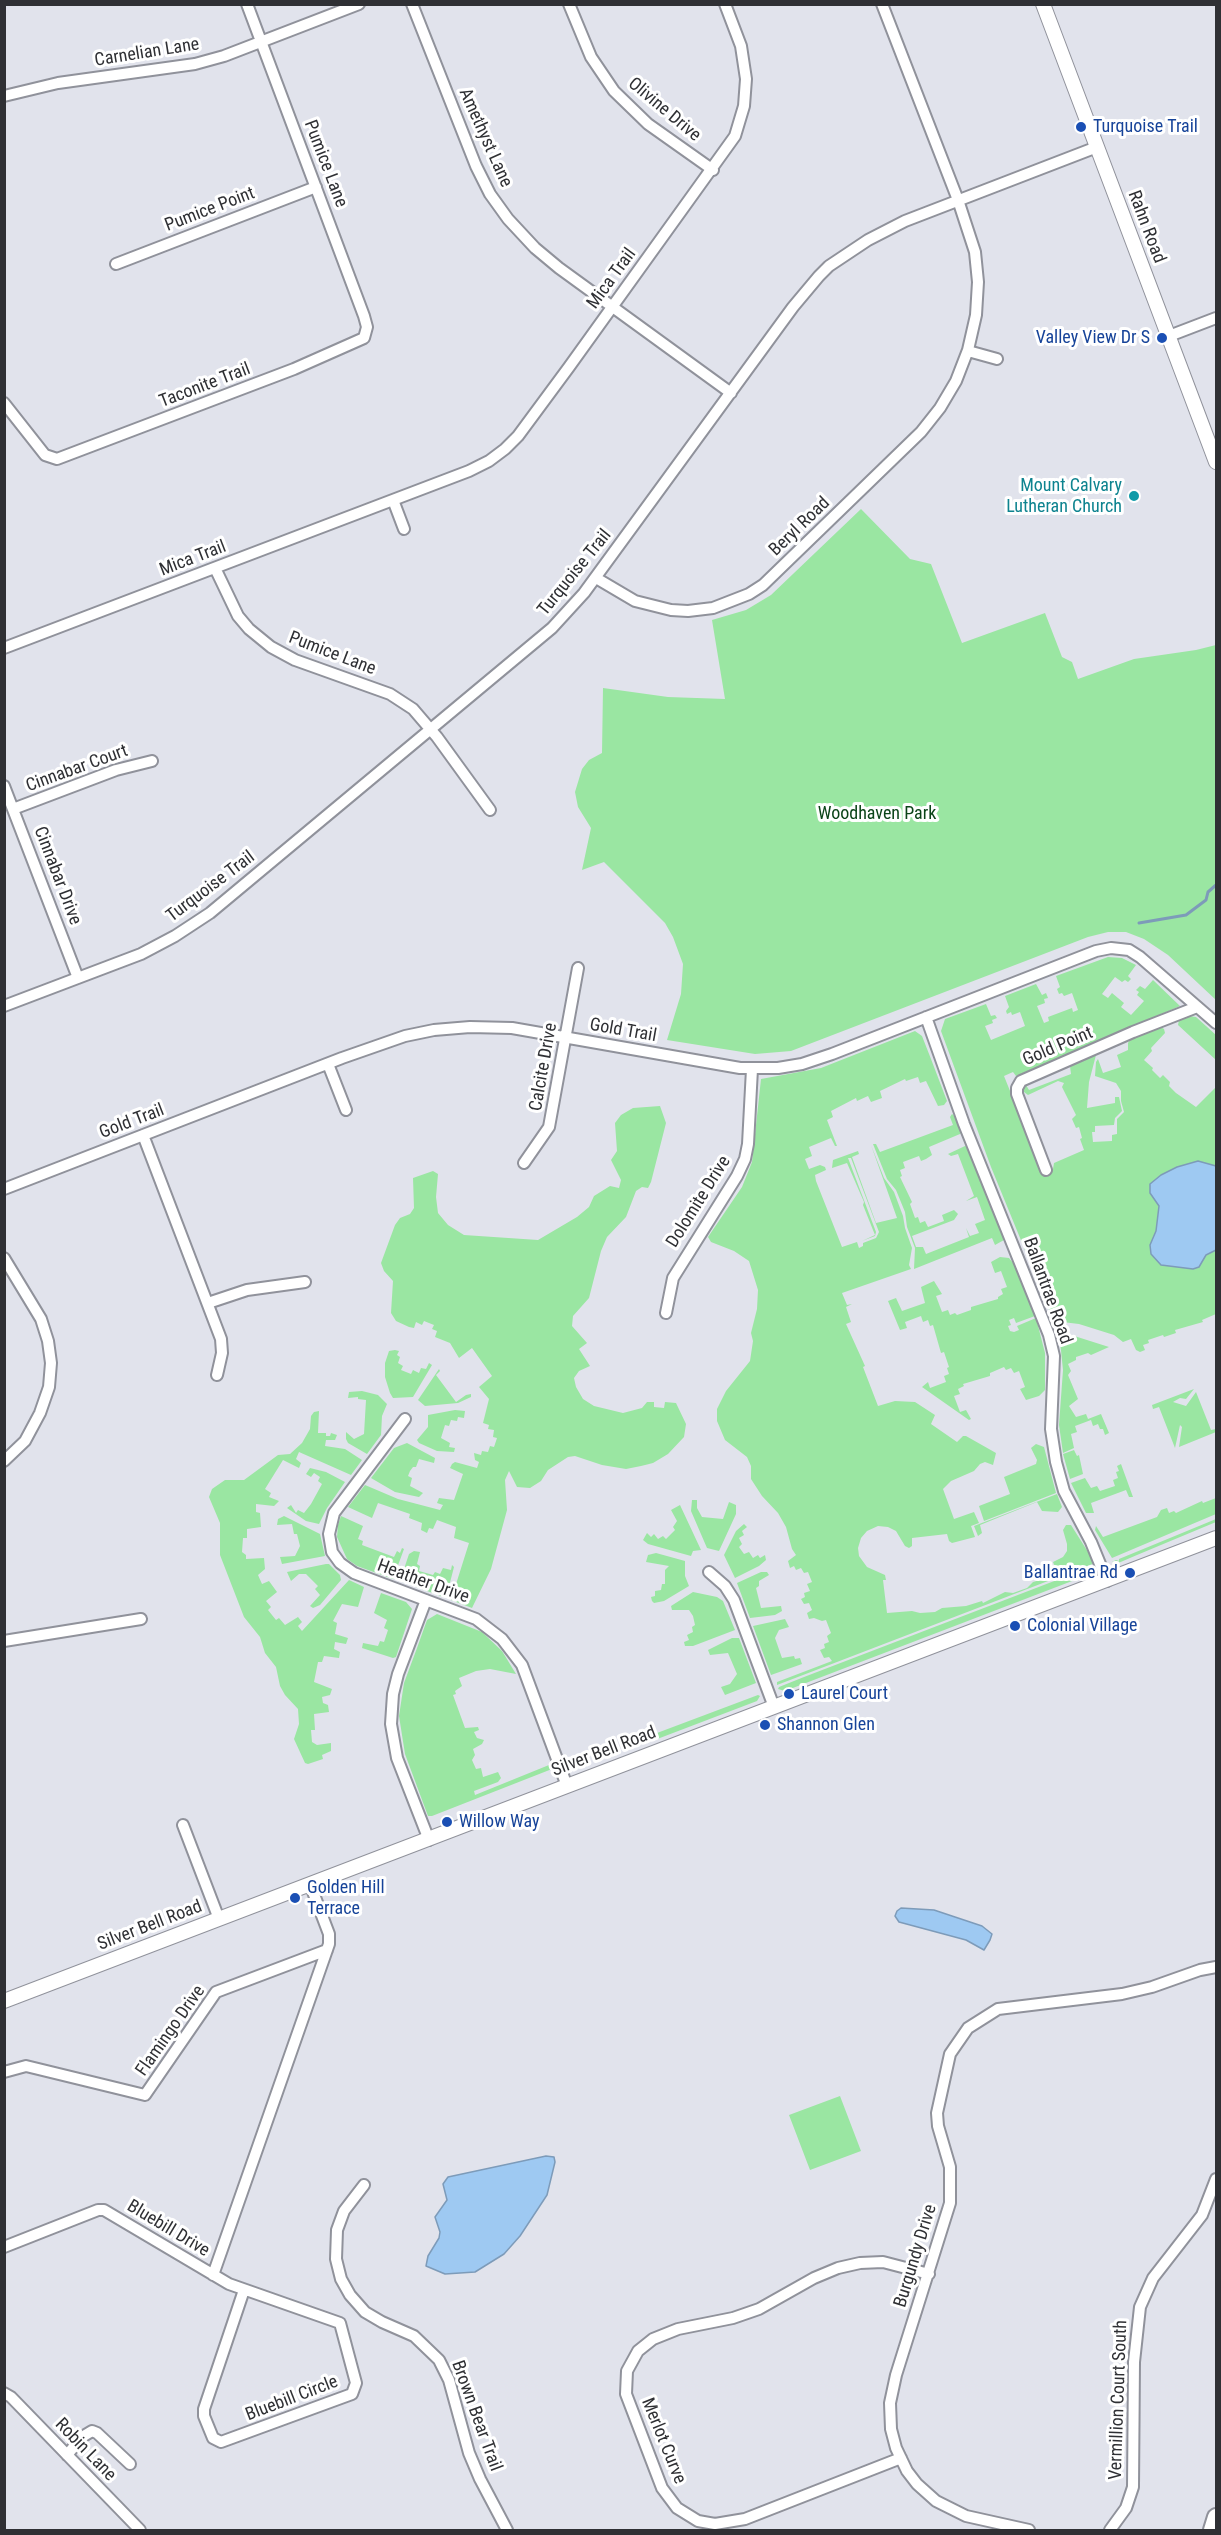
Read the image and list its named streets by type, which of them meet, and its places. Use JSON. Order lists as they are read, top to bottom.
{
  "streets": {
    "street": [
      "Carnelian Lane",
      "Olivine Drive",
      "Amethyst Lane",
      "Pumice Lane",
      "Pumice Point",
      "Rahn Road",
      "Mica Trail",
      "Taconite Trail",
      "Beryl Road",
      "Turquoise Trail",
      "Cinnabar Court",
      "Cinnabar Drive",
      "Gold Trail",
      "Gold Point",
      "Calcite Drive",
      "Dolomite Drive",
      "Ballantrae Road",
      "Heather Drive",
      "Silver Bell Road",
      "Flamingo Drive",
      "Bluebill Drive",
      "Burgundy Drive",
      "Bluebill Circle",
      "Vermillion Court South",
      "Brown Bear Trail",
      "Merlot Curve",
      "Robin Lane"
    ]
  },
  "crossings": [
    ["Carnelian Lane", "Pumice Lane"],
    ["Olivine Drive", "Mica Trail"],
    ["Amethyst Lane", "Mica Trail"],
    ["Amethyst Lane", "Turquoise Trail"],
    ["Pumice Lane", "Pumice Point"],
    ["Pumice Lane", "Mica Trail"],
    ["Pumice Lane", "Taconite Trail"],
    ["Pumice Lane", "Turquoise Trail"],
    ["Rahn Road", "Turquoise Trail"],
    ["Beryl Road", "Turquoise Trail"],
    ["Turquoise Trail", "Cinnabar Drive"],
    ["Cinnabar Court", "Cinnabar Drive"],
    ["Gold Trail", "Gold Point"],
    ["Gold Trail", "Calcite Drive"],
    ["Gold Trail", "Dolomite Drive"],
    ["Gold Trail", "Ballantrae Road"],
    ["Ballantrae Road", "Silver Bell Road"],
    ["Heather Drive", "Silver Bell Road"],
    ["Bluebill Drive", "Bluebill Circle"],
    ["Burgundy Drive", "Merlot Curve"]
  ],
  "parks": ["Woodhaven Park"],
  "places": [
    "Turquoise Trail",
    "Valley View Dr S",
    "Mount Calvary Lutheran Church",
    "Ballantrae Rd",
    "Colonial Village",
    "Laurel Court",
    "Shannon Glen",
    "Willow Way",
    "Golden Hill Terrace"
  ]
}
